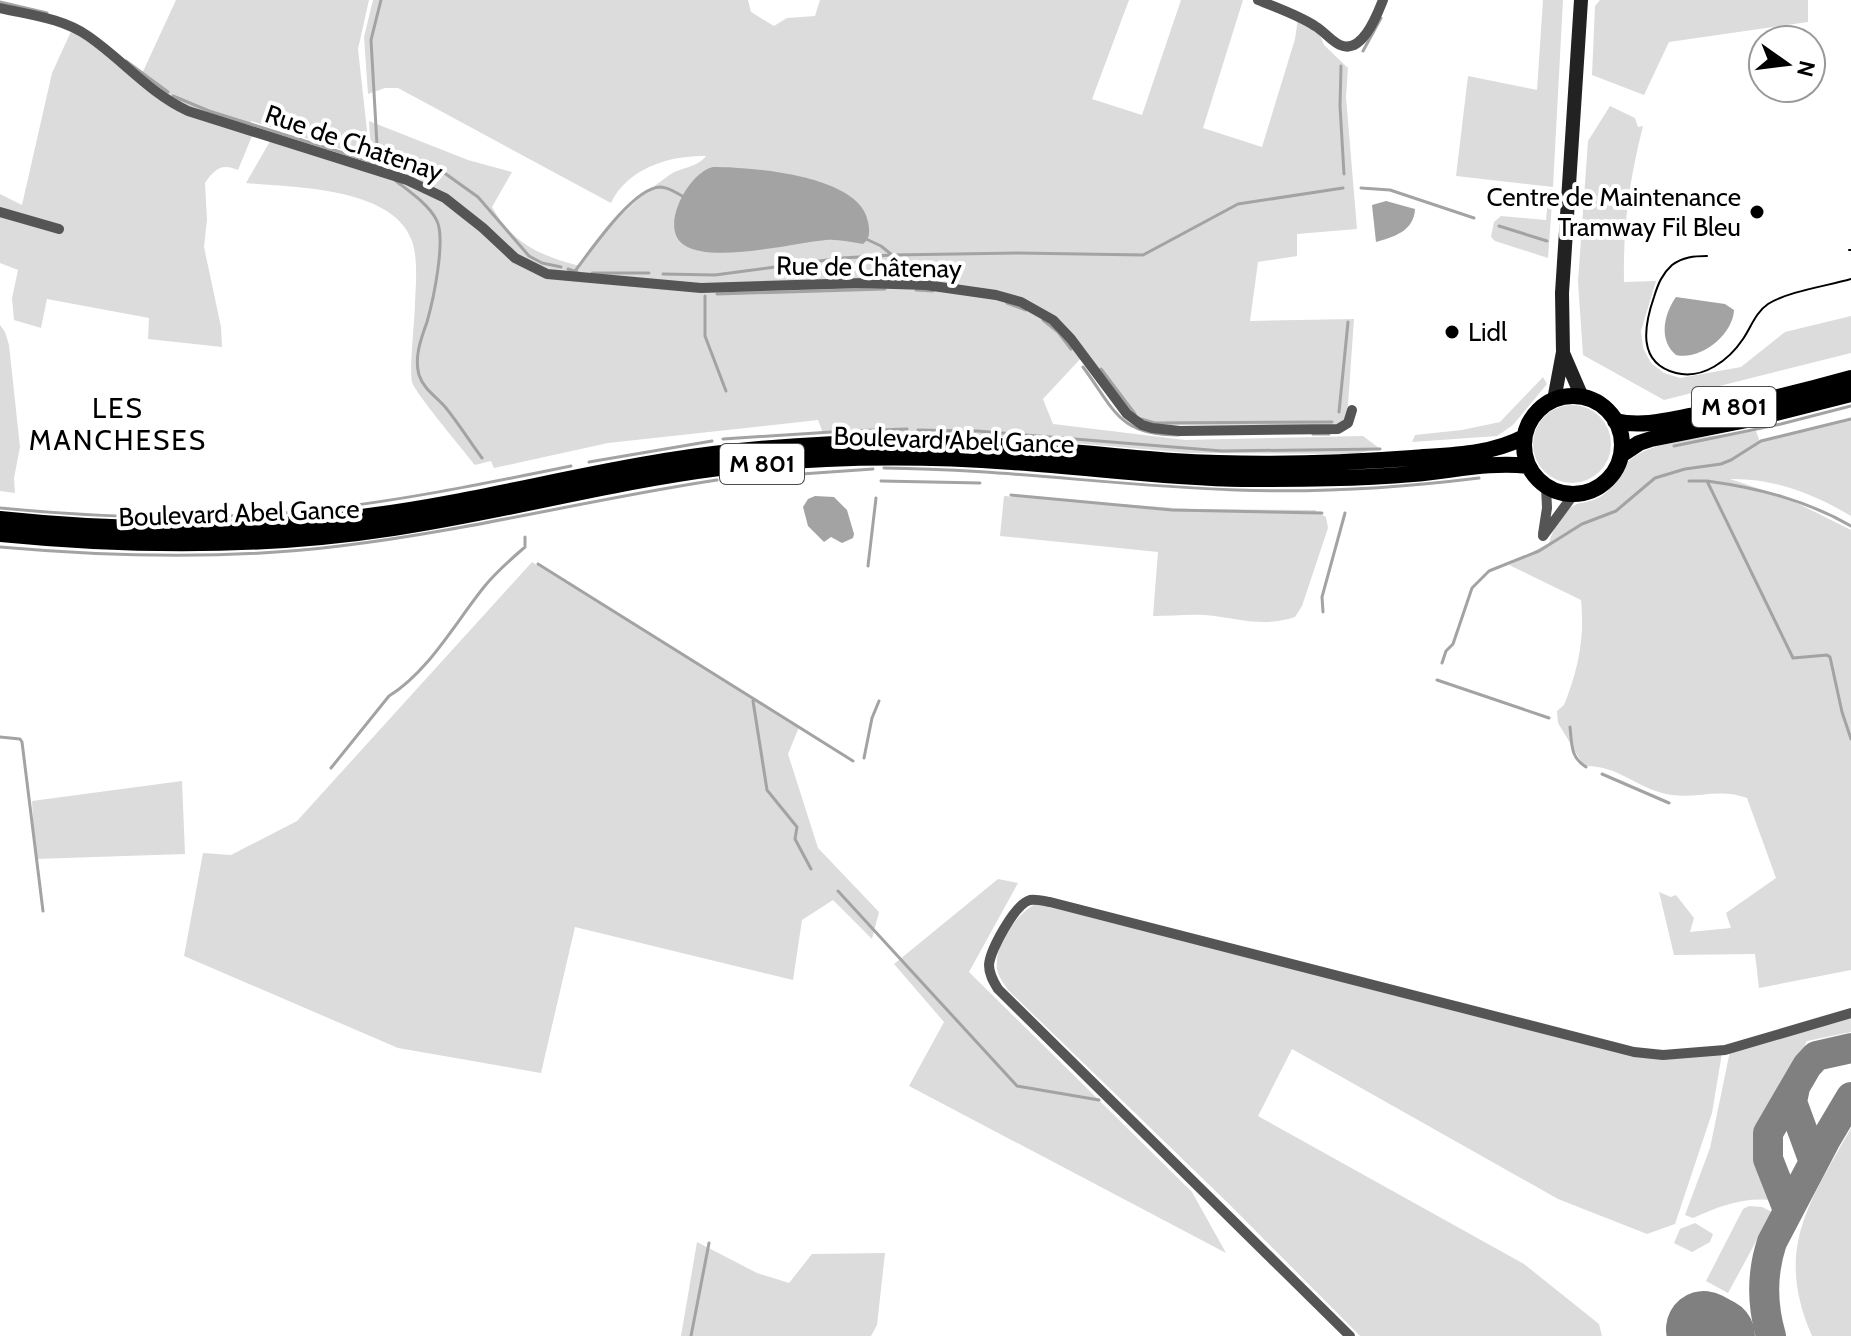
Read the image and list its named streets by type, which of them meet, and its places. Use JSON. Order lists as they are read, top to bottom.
{
  "streets": {
    "main road": ["M 801", "Boulevard Abel Gance"],
    "street": ["Rue de Chatenay", "Rue de Châtenay"]
  },
  "crossings": [
    ["Rue de Chatenay", "Rue de Châtenay"],
    ["M 801", "Boulevard Abel Gance"]
  ],
  "districts": ["LES MANCHESES"],
  "places": ["Centre de Maintenance Tramway Fil Bleu", "Lidl"],
  "north": "right"
}
